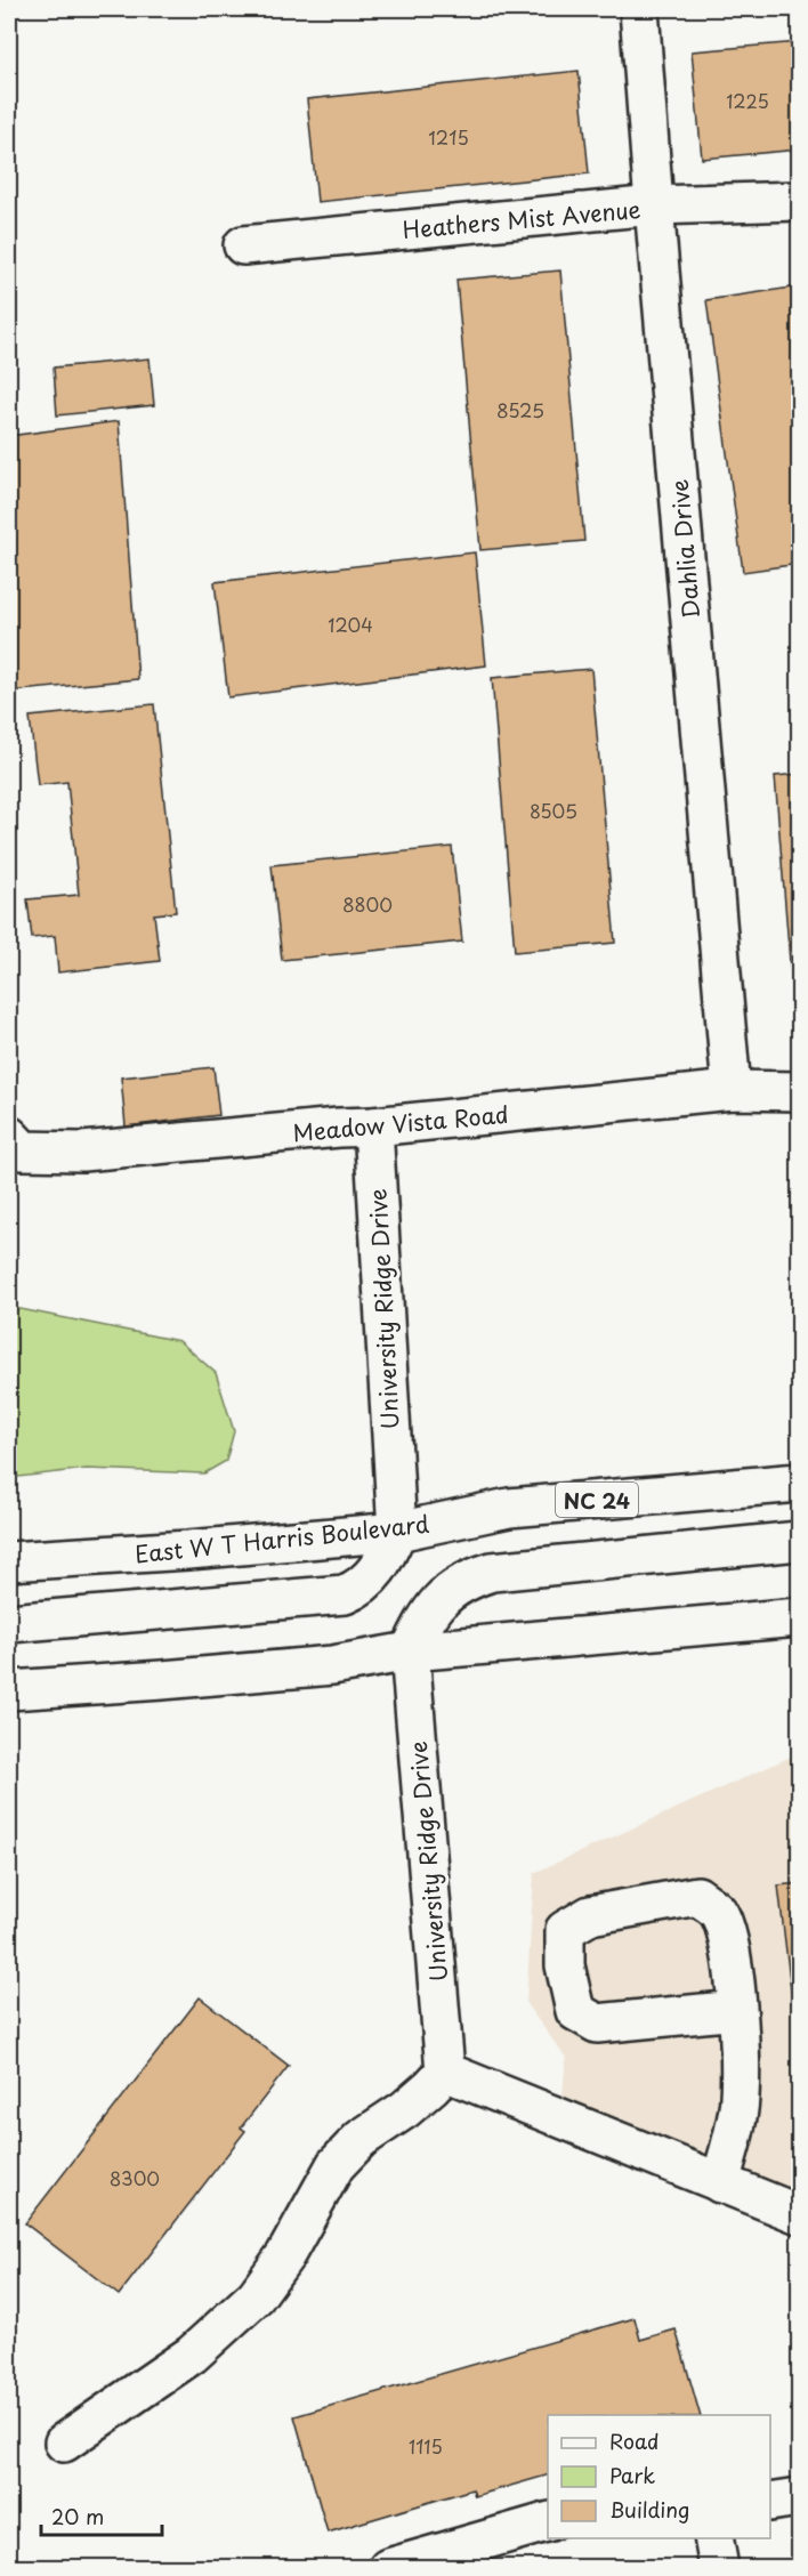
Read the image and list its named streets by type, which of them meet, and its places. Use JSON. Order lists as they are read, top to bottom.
{
  "streets": {
    "street": [
      "Heathers Mist Avenue",
      "Dahlia Drive",
      "Meadow Vista Road",
      "University Ridge Drive",
      "NC 24",
      "East W T Harris Boulevard"
    ]
  },
  "crossings": [
    ["Heathers Mist Avenue", "Dahlia Drive"],
    ["Dahlia Drive", "Meadow Vista Road"],
    ["Meadow Vista Road", "University Ridge Drive"],
    ["University Ridge Drive", "East W T Harris Boulevard"]
  ],
  "house_numbers": [
    "1225",
    "1215",
    "8525",
    "1204",
    "8505",
    "8800",
    "8300",
    "1115"
  ],
  "legend": ["Road", "Park", "Building"],
  "scale_bar": "20 m"
}
